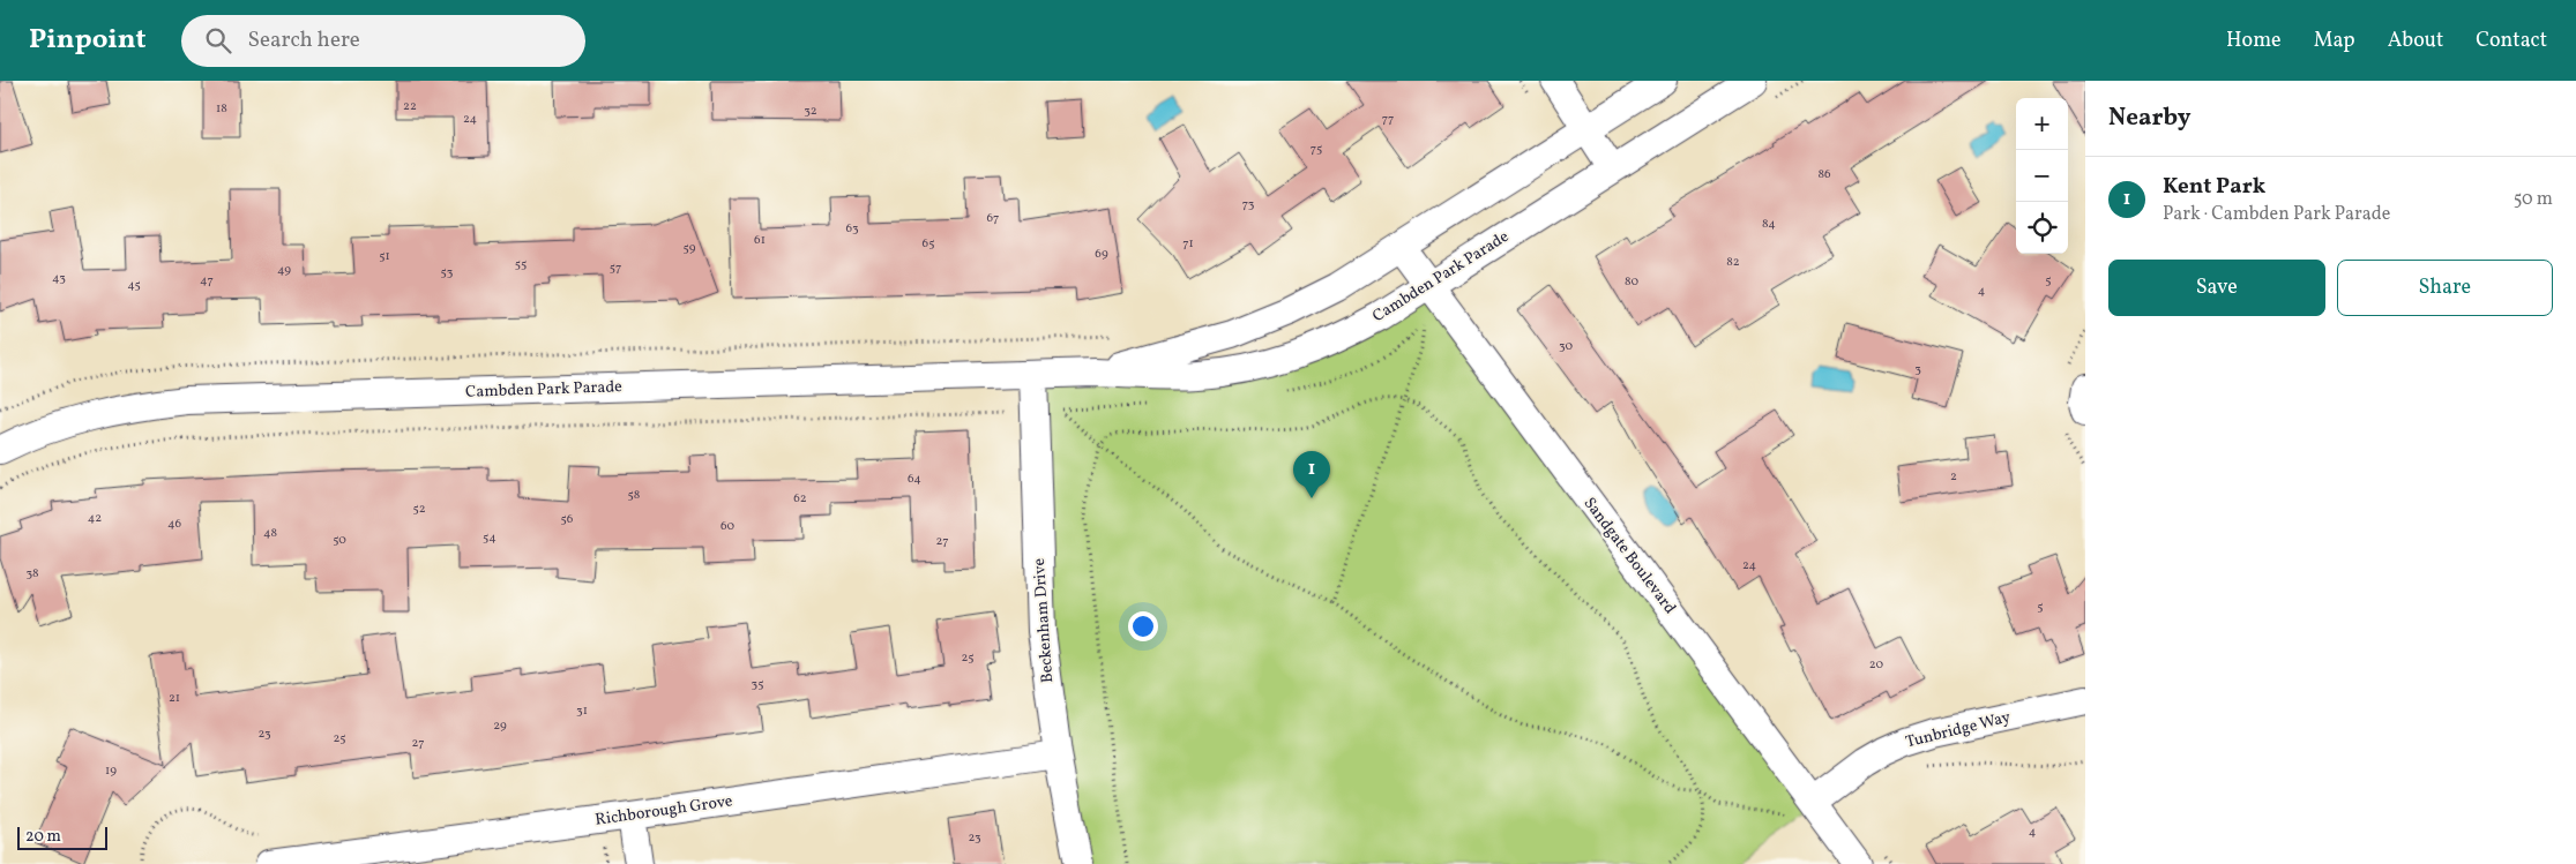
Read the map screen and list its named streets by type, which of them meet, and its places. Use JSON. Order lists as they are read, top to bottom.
{
  "streets": {
    "street": [
      "Cambden Park Parade",
      "Sandgate Boulevard",
      "Beckenham Drive",
      "Tunbridge Way",
      "Richborough Grove"
    ]
  },
  "crossings": [
    ["Cambden Park Parade", "Sandgate Boulevard"],
    ["Cambden Park Parade", "Beckenham Drive"],
    ["Sandgate Boulevard", "Tunbridge Way"],
    ["Beckenham Drive", "Richborough Grove"]
  ],
  "house_numbers": [
    "22",
    "18",
    "32",
    "24",
    "77",
    "75",
    "86",
    "73",
    "67",
    "84",
    "63",
    "61",
    "65",
    "71",
    "59",
    "69",
    "51",
    "82",
    "55",
    "57",
    "49",
    "53",
    "43",
    "47",
    "5",
    "80",
    "45",
    "4",
    "30",
    "3",
    "2",
    "64",
    "58",
    "62",
    "52",
    "42",
    "56",
    "46",
    "60",
    "48",
    "54",
    "50",
    "27",
    "24",
    "38",
    "5",
    "25",
    "20",
    "35",
    "21",
    "31",
    "29",
    "23",
    "25",
    "27",
    "19",
    "4",
    "23"
  ],
  "scale_bar": "20 m",
  "page": {
    "header": "Pinpoint",
    "search": "Search here",
    "nav": [
      "Home",
      "Map",
      "About",
      "Contact"
    ],
    "heading": "Nearby",
    "map_buttons": ["+", "−"],
    "list": [
      {
        "mark": "1",
        "name": "Kent Park",
        "note": "Park · Cambden Park Parade",
        "value": "50 m"
      }
    ],
    "buttons": ["Save", "Share"],
    "pins": "1",
    "scale": "20 m"
  }
}
